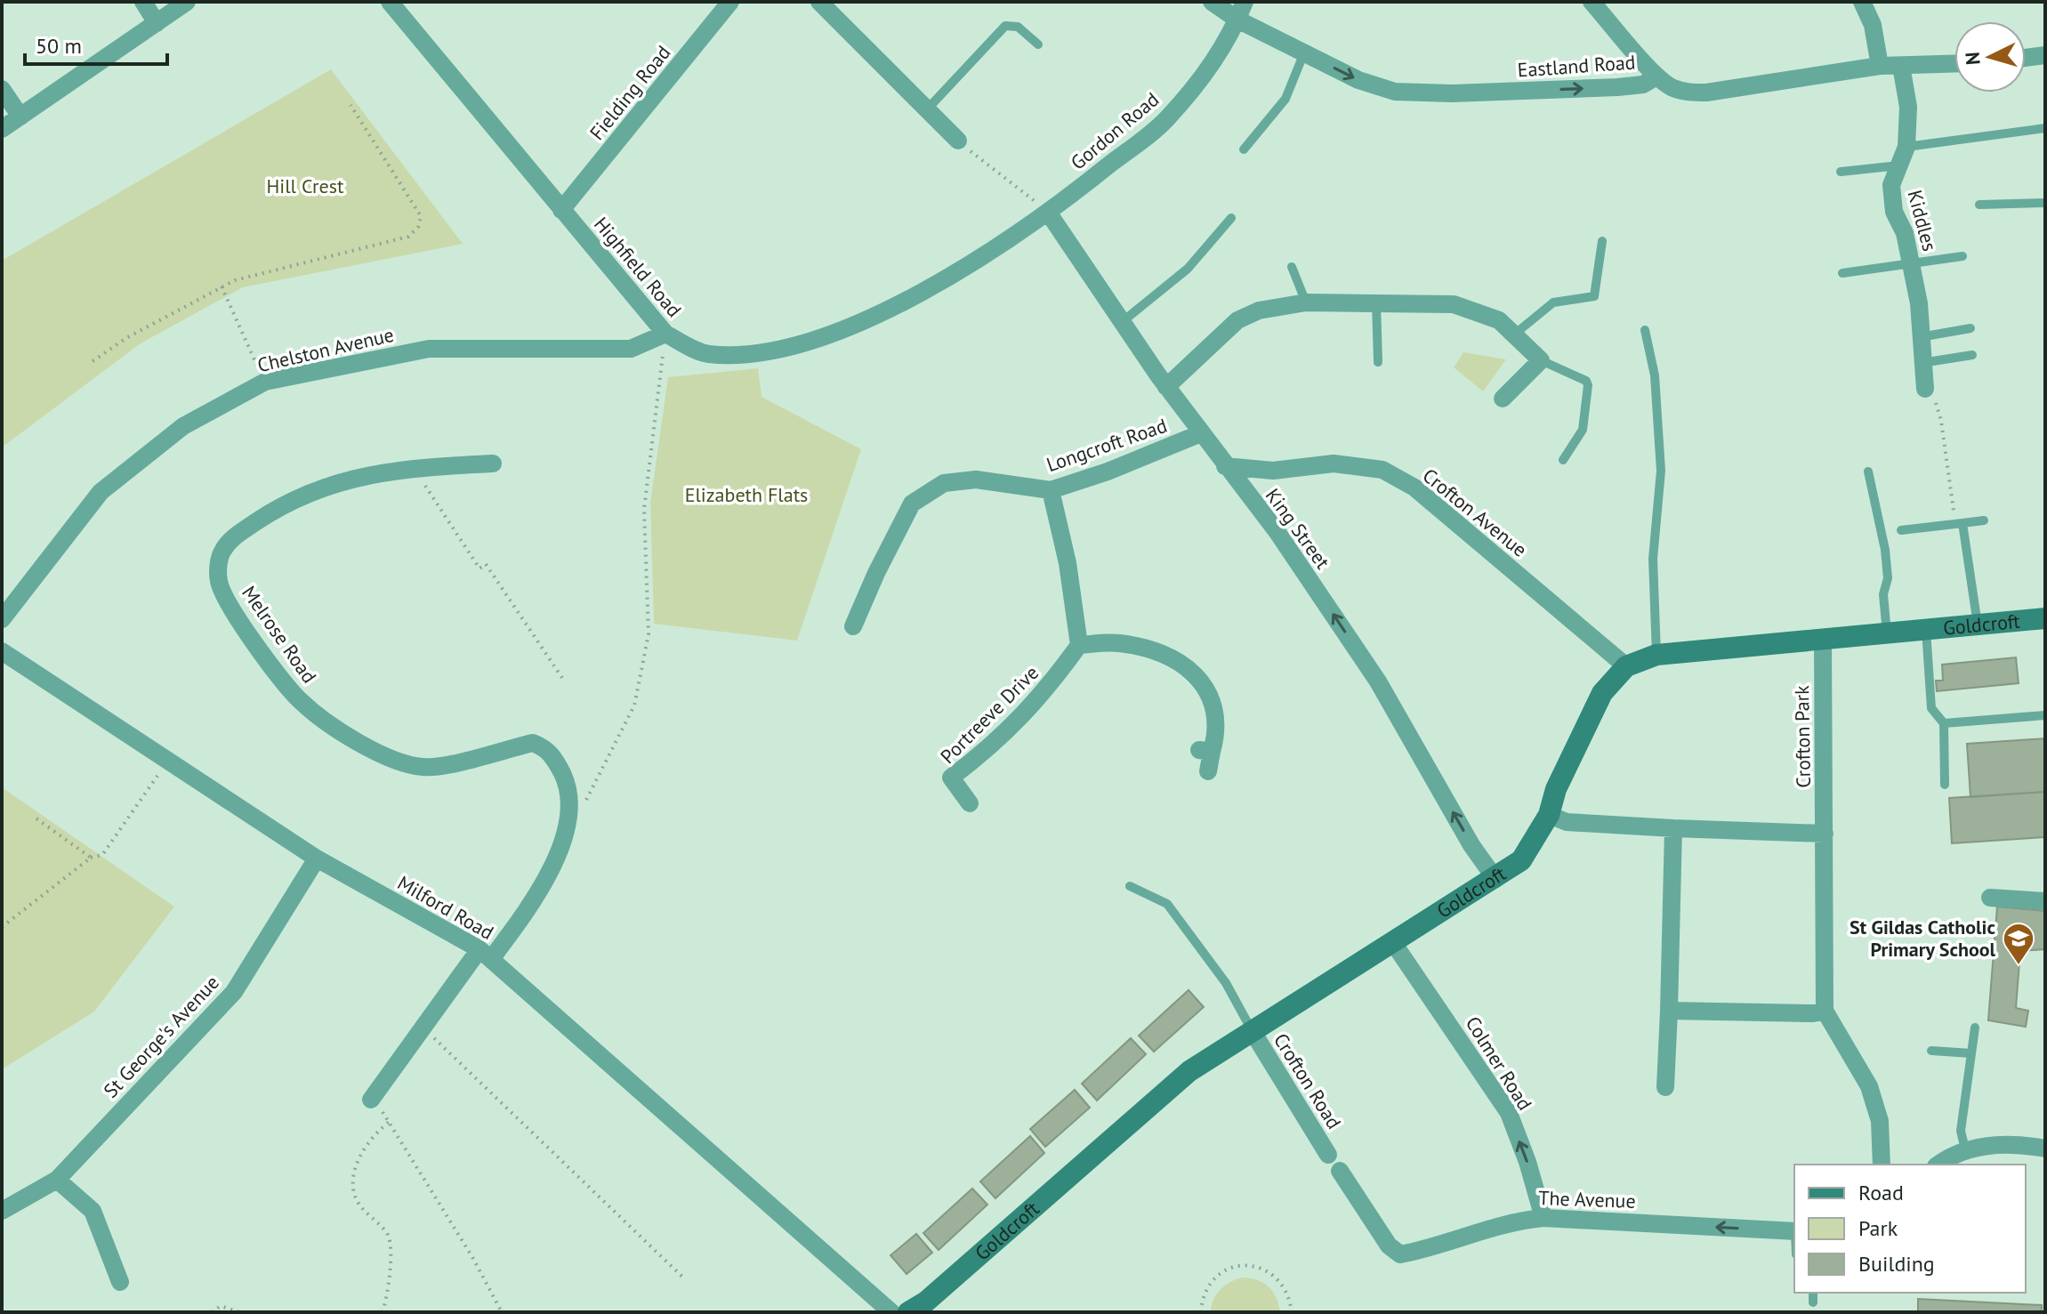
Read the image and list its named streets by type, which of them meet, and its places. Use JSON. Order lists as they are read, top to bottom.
{
  "streets": {
    "street": [
      "Eastland Road",
      "Fielding Road",
      "Gordon Road",
      "Kiddles",
      "Highfield Road",
      "Chelston Avenue",
      "Longcroft Road",
      "Crofton Avenue",
      "King Street",
      "Goldcroft",
      "Melrose Road",
      "Portreeve Drive",
      "Crofton Park",
      "Milford Road",
      "St George's Avenue",
      "Colmer Road",
      "Crofton Road",
      "The Avenue"
    ]
  },
  "crossings": [
    ["Eastland Road", "Gordon Road"],
    ["Eastland Road", "Kiddles"],
    ["Fielding Road", "Highfield Road"],
    ["Gordon Road", "Highfield Road"],
    ["Gordon Road", "King Street"],
    ["Highfield Road", "Chelston Avenue"],
    ["Highfield Road", "King Street"],
    ["Longcroft Road", "King Street"],
    ["Crofton Avenue", "King Street"],
    ["Crofton Avenue", "Goldcroft"],
    ["King Street", "Goldcroft"],
    ["Goldcroft", "Crofton Park"],
    ["Goldcroft", "Colmer Road"],
    ["Goldcroft", "Crofton Road"],
    ["Melrose Road", "Milford Road"],
    ["Milford Road", "St George's Avenue"],
    ["Colmer Road", "The Avenue"]
  ],
  "one_way": [
    "Eastland Road",
    "King Street",
    "Colmer Road",
    "The Avenue"
  ],
  "parks": ["Hill Crest", "Elizabeth Flats"],
  "places": {
    "school or university": ["St Gildas Catholic Primary School"]
  },
  "legend": ["Road", "Park", "Building"],
  "scale_bar": "50 m",
  "north": "left"
}
